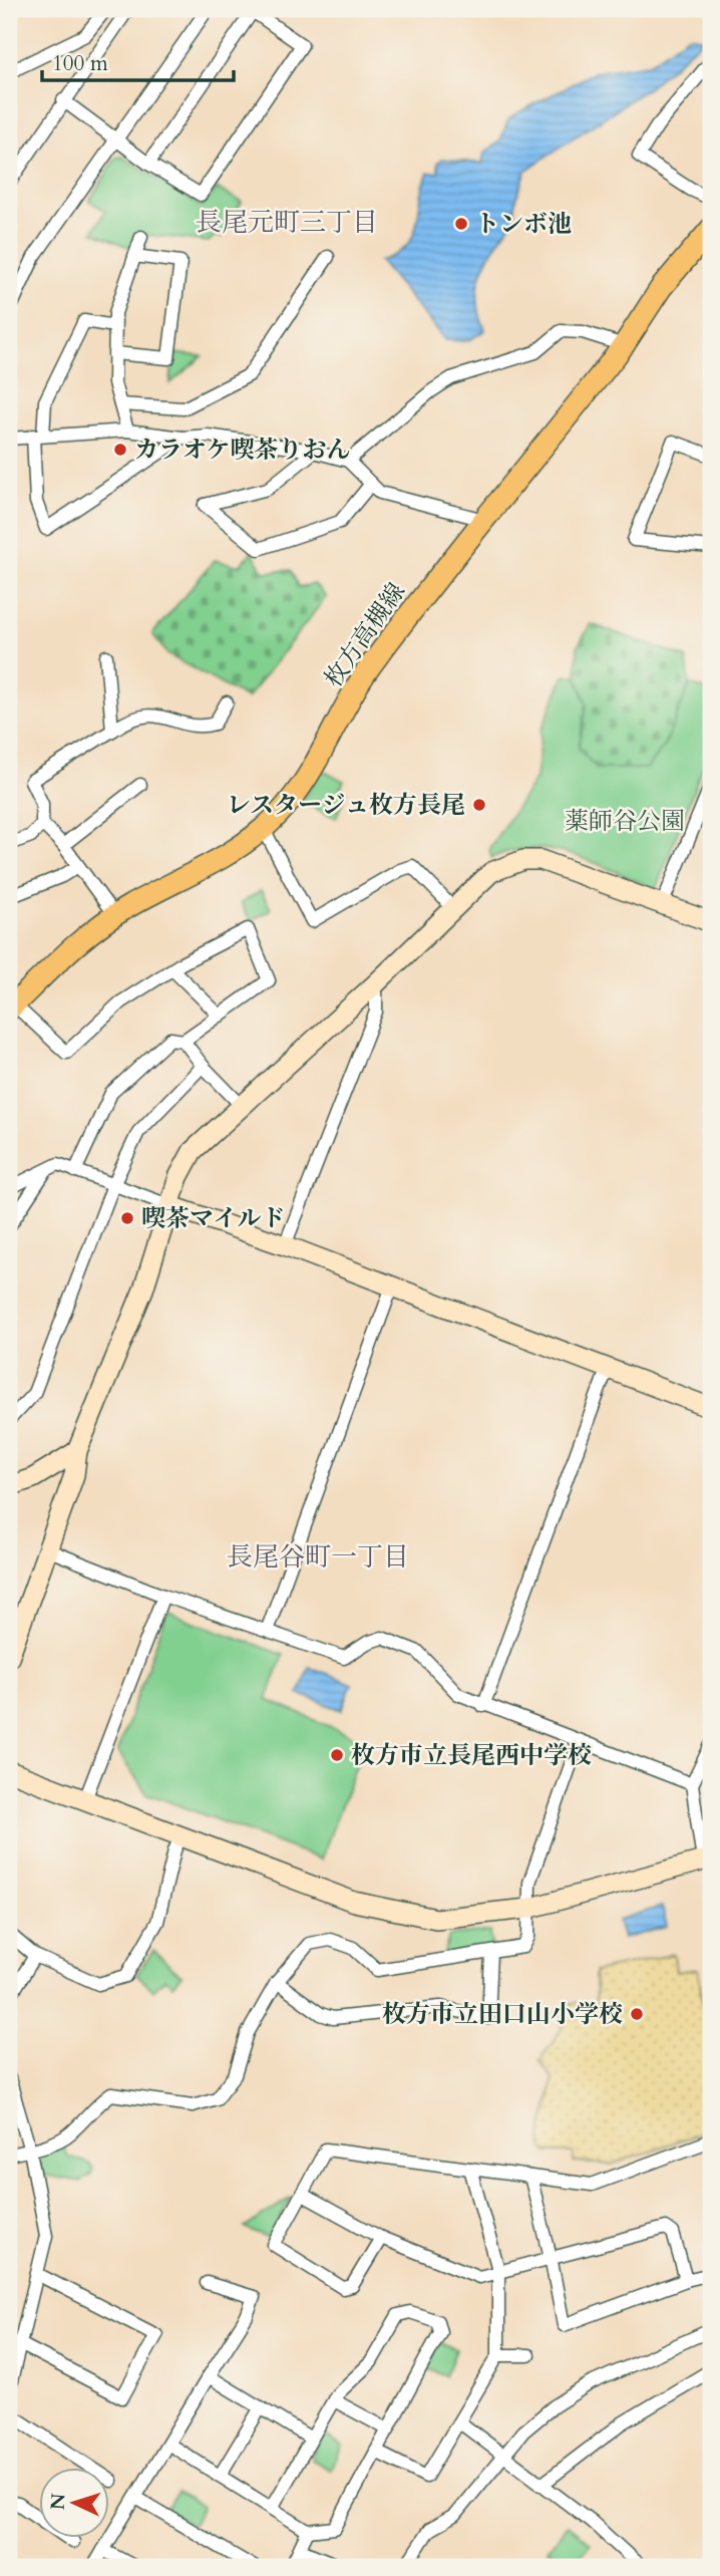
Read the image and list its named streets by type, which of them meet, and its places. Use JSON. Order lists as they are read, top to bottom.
{
  "streets": {
    "main road": ["枚方高槻線"]
  },
  "districts": ["長尾元町三丁目", "長尾谷町一丁目"],
  "parks": ["薬師谷公園"],
  "places": [
    "トンボ池",
    "カラオケ喫茶りおん",
    "レスタージュ枚方長尾",
    "喫茶マイルド",
    "枚方市立長尾西中学校",
    "枚方市立田口山小学校"
  ],
  "scale_bar": "100 m",
  "north": "left"
}
